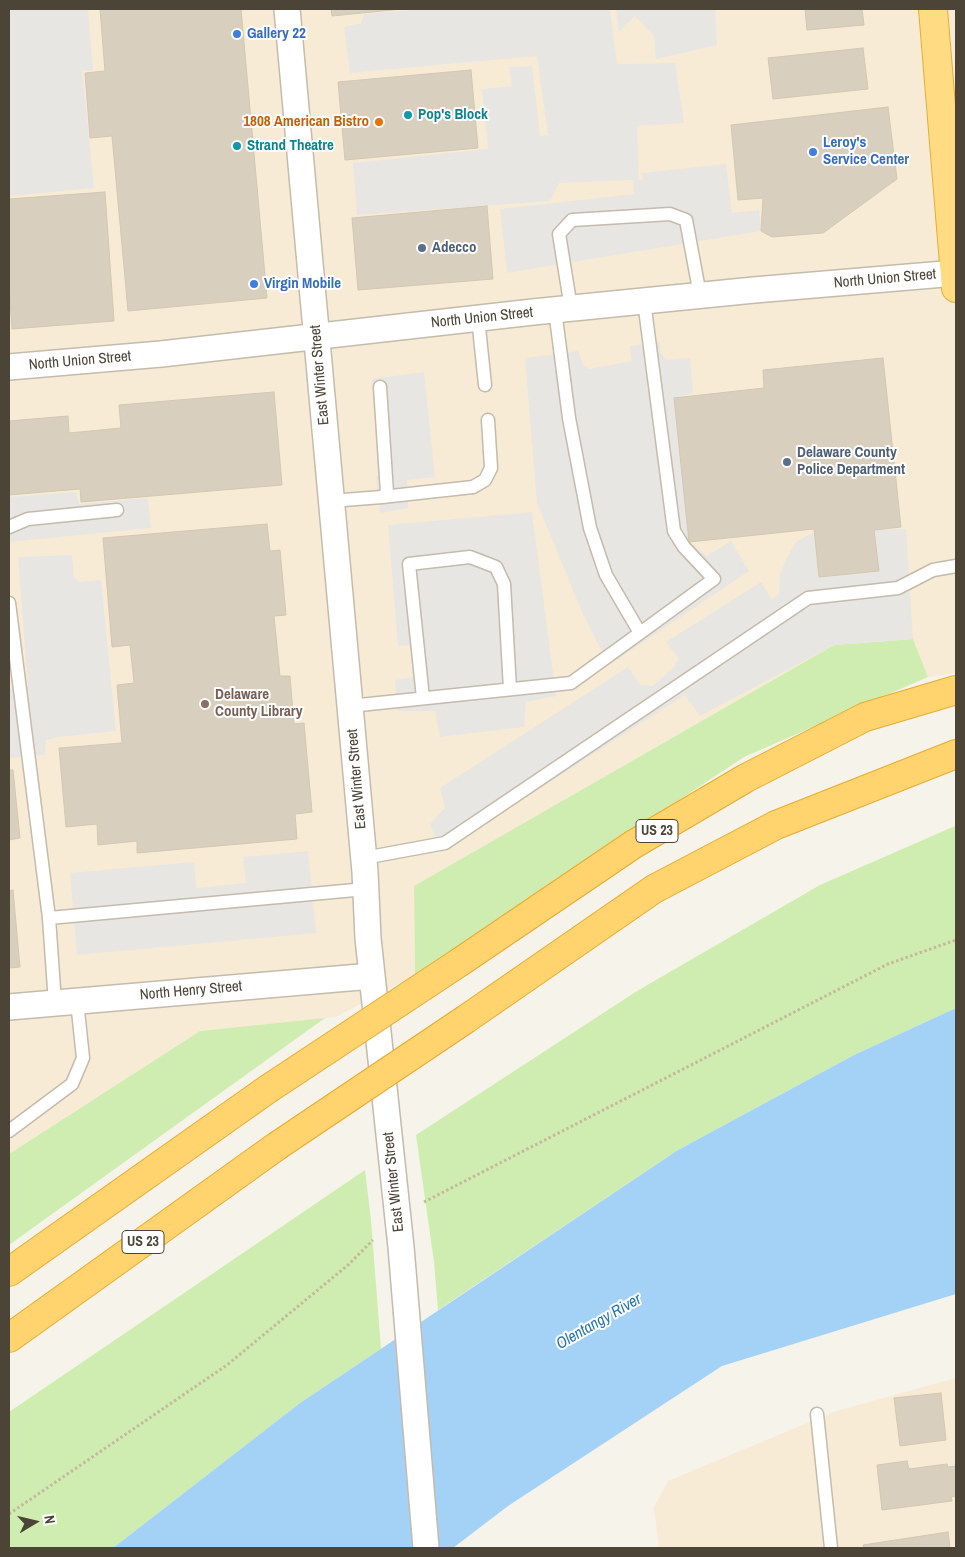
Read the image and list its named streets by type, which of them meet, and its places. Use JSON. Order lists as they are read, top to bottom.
{
  "streets": {
    "highway": ["US 23"],
    "street": ["North Union Street", "East Winter Street", "North Henry Street"]
  },
  "crossings": [
    ["North Union Street", "East Winter Street"],
    ["East Winter Street", "North Henry Street"]
  ],
  "water": ["Olentangy River"],
  "places": [
    "Gallery 22",
    "Pop's Block",
    "1808 American Bistro",
    "Strand Theatre",
    "Leroy's Service Center",
    "Adecco",
    "Virgin Mobile",
    "Delaware County Police Department",
    "Delaware County Library"
  ],
  "north": "right"
}
